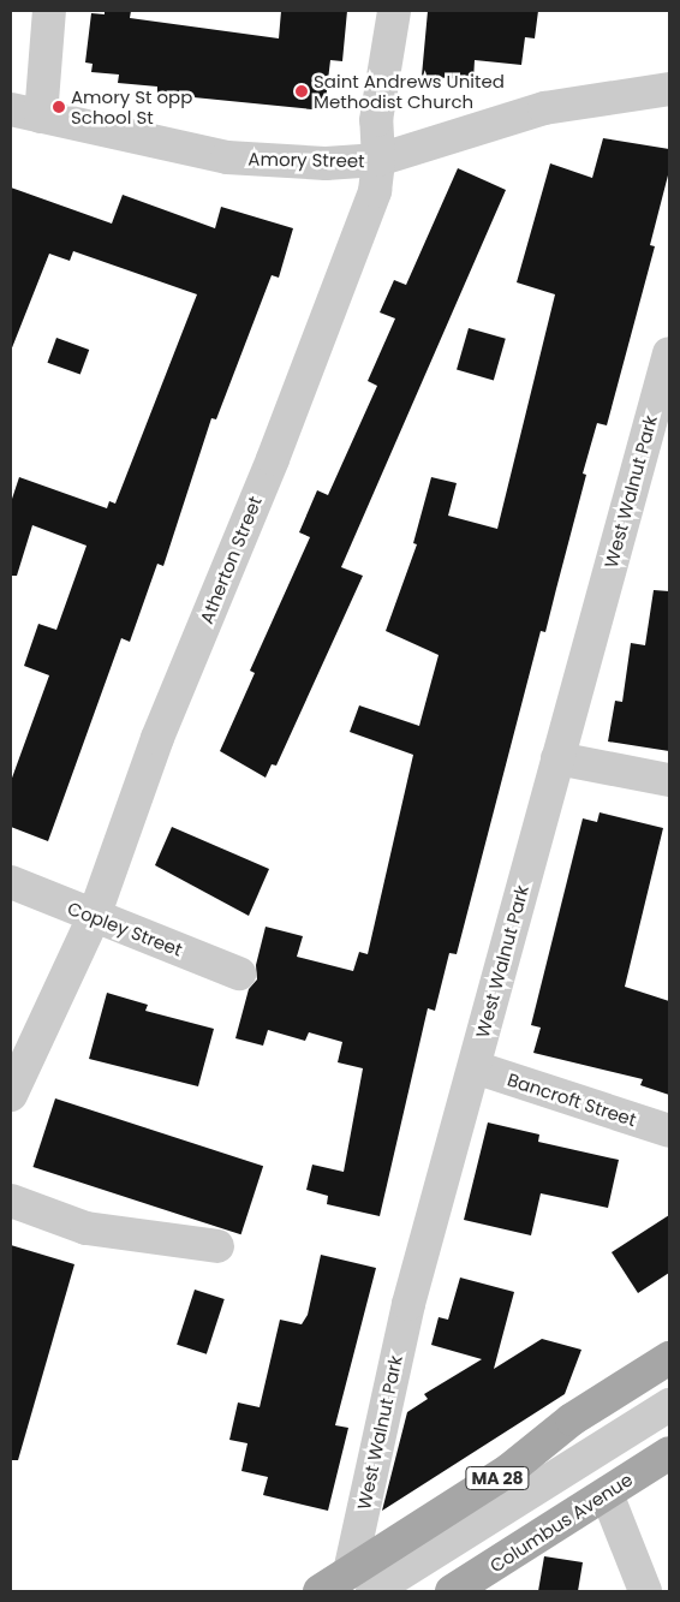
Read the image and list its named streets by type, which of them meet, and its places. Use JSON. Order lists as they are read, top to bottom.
{
  "streets": {
    "main road": ["MA 28", "Columbus Avenue"],
    "street": [
      "Amory Street",
      "West Walnut Park",
      "Atherton Street",
      "Copley Street",
      "Bancroft Street"
    ]
  },
  "crossings": [
    ["Amory Street", "Atherton Street"],
    ["West Walnut Park", "Bancroft Street"],
    ["West Walnut Park", "MA 28"],
    ["Atherton Street", "Copley Street"]
  ],
  "places": ["Saint Andrews United Methodist Church", "Amory St opp School St"]
}
